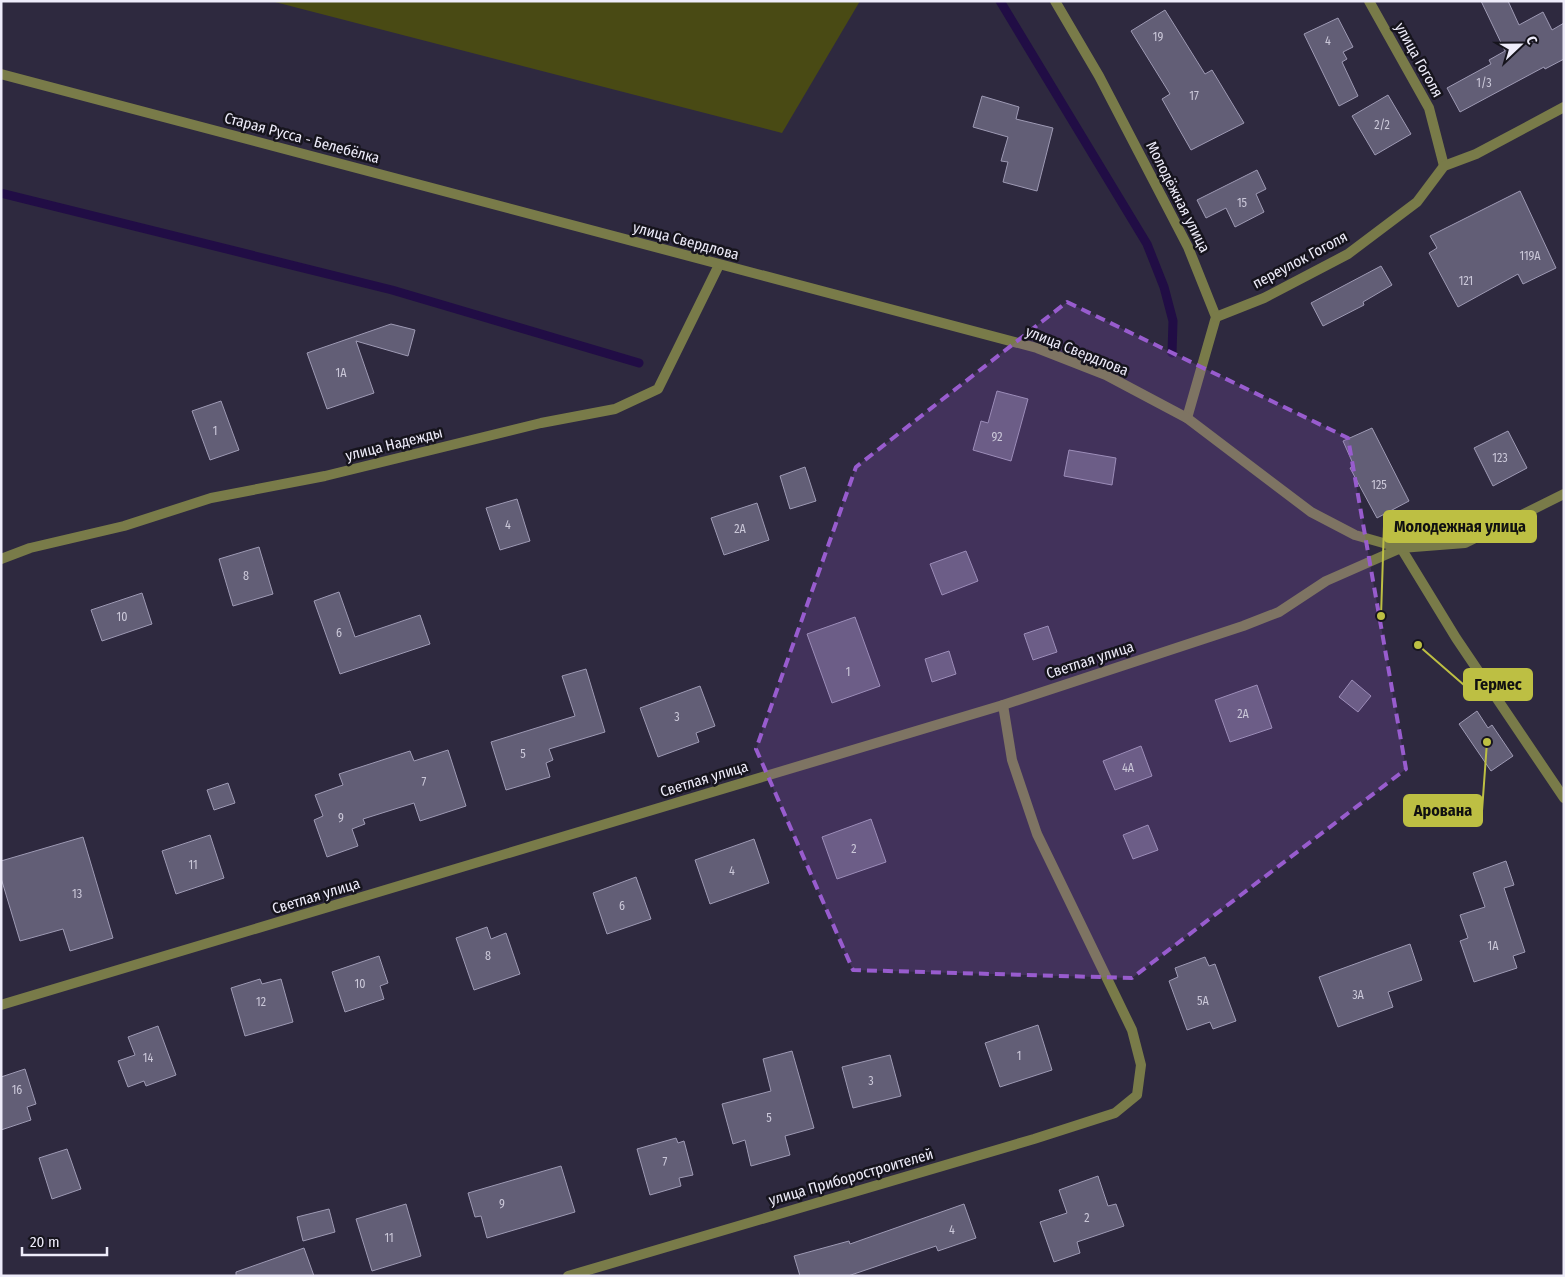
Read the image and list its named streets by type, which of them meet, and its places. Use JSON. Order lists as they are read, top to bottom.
{
  "streets": {
    "street": [
      "улица Гоголя",
      "Старая Русса - Белебёлка",
      "Молодёжная улица",
      "улица Свердлова",
      "переулок Гоголя",
      "улица Надежды",
      "Светлая улица",
      "улица Приборостроителей"
    ]
  },
  "crossings": [
    ["улица Гоголя", "переулок Гоголя"],
    ["Старая Русса - Белебёлка", "улица Свердлова"],
    ["Молодёжная улица", "переулок Гоголя"],
    ["улица Свердлова", "улица Надежды"],
    ["улица Свердлова", "Светлая улица"],
    ["Светлая улица", "улица Приборостроителей"]
  ],
  "places": ["Молодежная улица", "Гермес", "Арована"],
  "house_numbers": [
    "19",
    "4",
    "1/3",
    "17",
    "2/2",
    "15",
    "119А",
    "121",
    "1А",
    "1",
    "92",
    "123",
    "125",
    "4",
    "2А",
    "8",
    "10",
    "6",
    "1",
    "2А",
    "3",
    "5",
    "4А",
    "7",
    "9",
    "2",
    "11",
    "4",
    "13",
    "6",
    "1А",
    "8",
    "10",
    "3А",
    "5А",
    "12",
    "1",
    "14",
    "3",
    "16",
    "5",
    "7",
    "9",
    "2",
    "4",
    "11"
  ],
  "scale_bar": "20 m",
  "north": "right"
}
